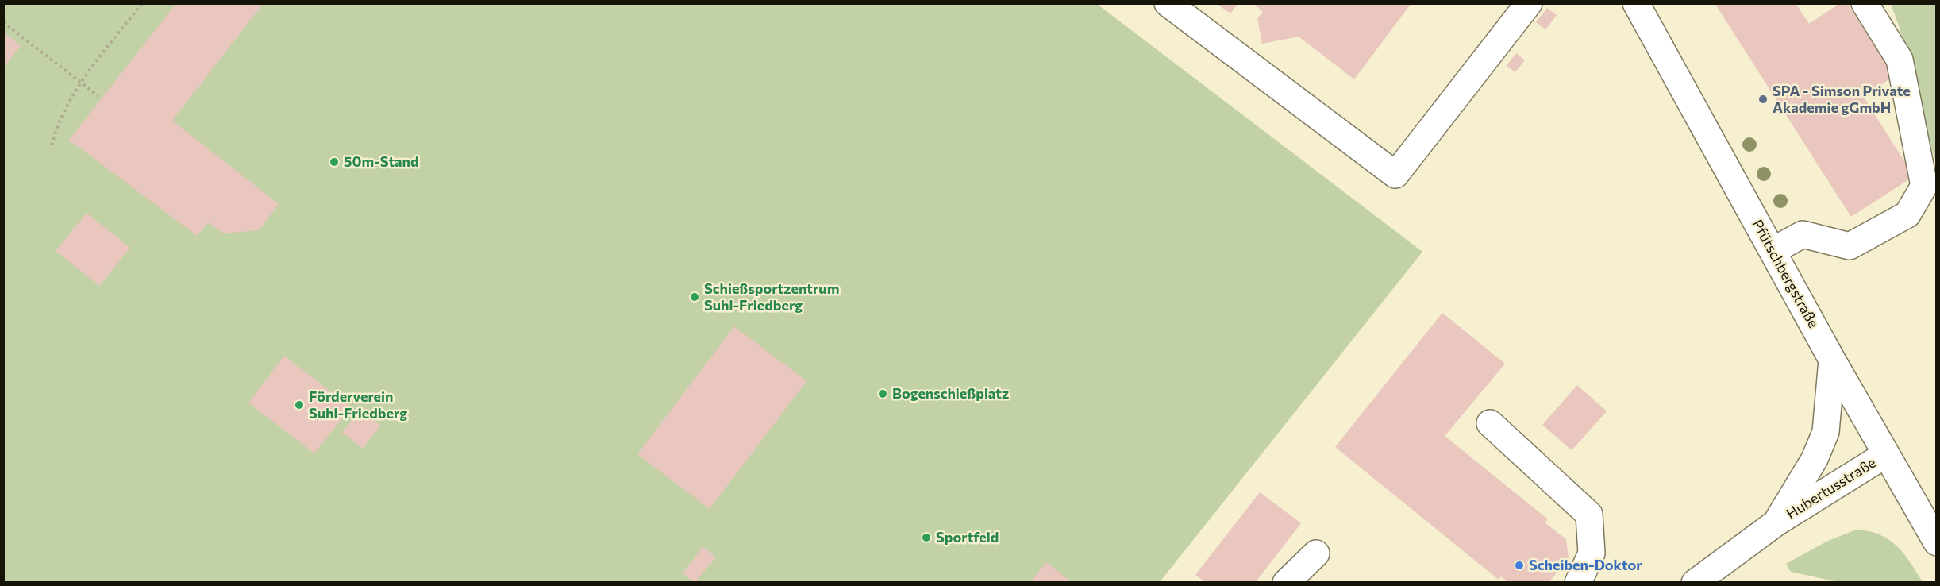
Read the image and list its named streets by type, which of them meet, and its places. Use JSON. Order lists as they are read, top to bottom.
{
  "streets": {
    "street": ["Pfütschbergstraße", "Hubertusstraße"]
  },
  "crossings": [
    ["Pfütschbergstraße", "Hubertusstraße"]
  ],
  "places": [
    "SPA - Simson Private Akademie gGmbH",
    "50m-Stand",
    "Schießsportzentrum Suhl-Friedberg",
    "Bogenschießplatz",
    "Förderverein Suhl-Friedberg",
    "Sportfeld",
    "Scheiben-Doktor"
  ]
}
